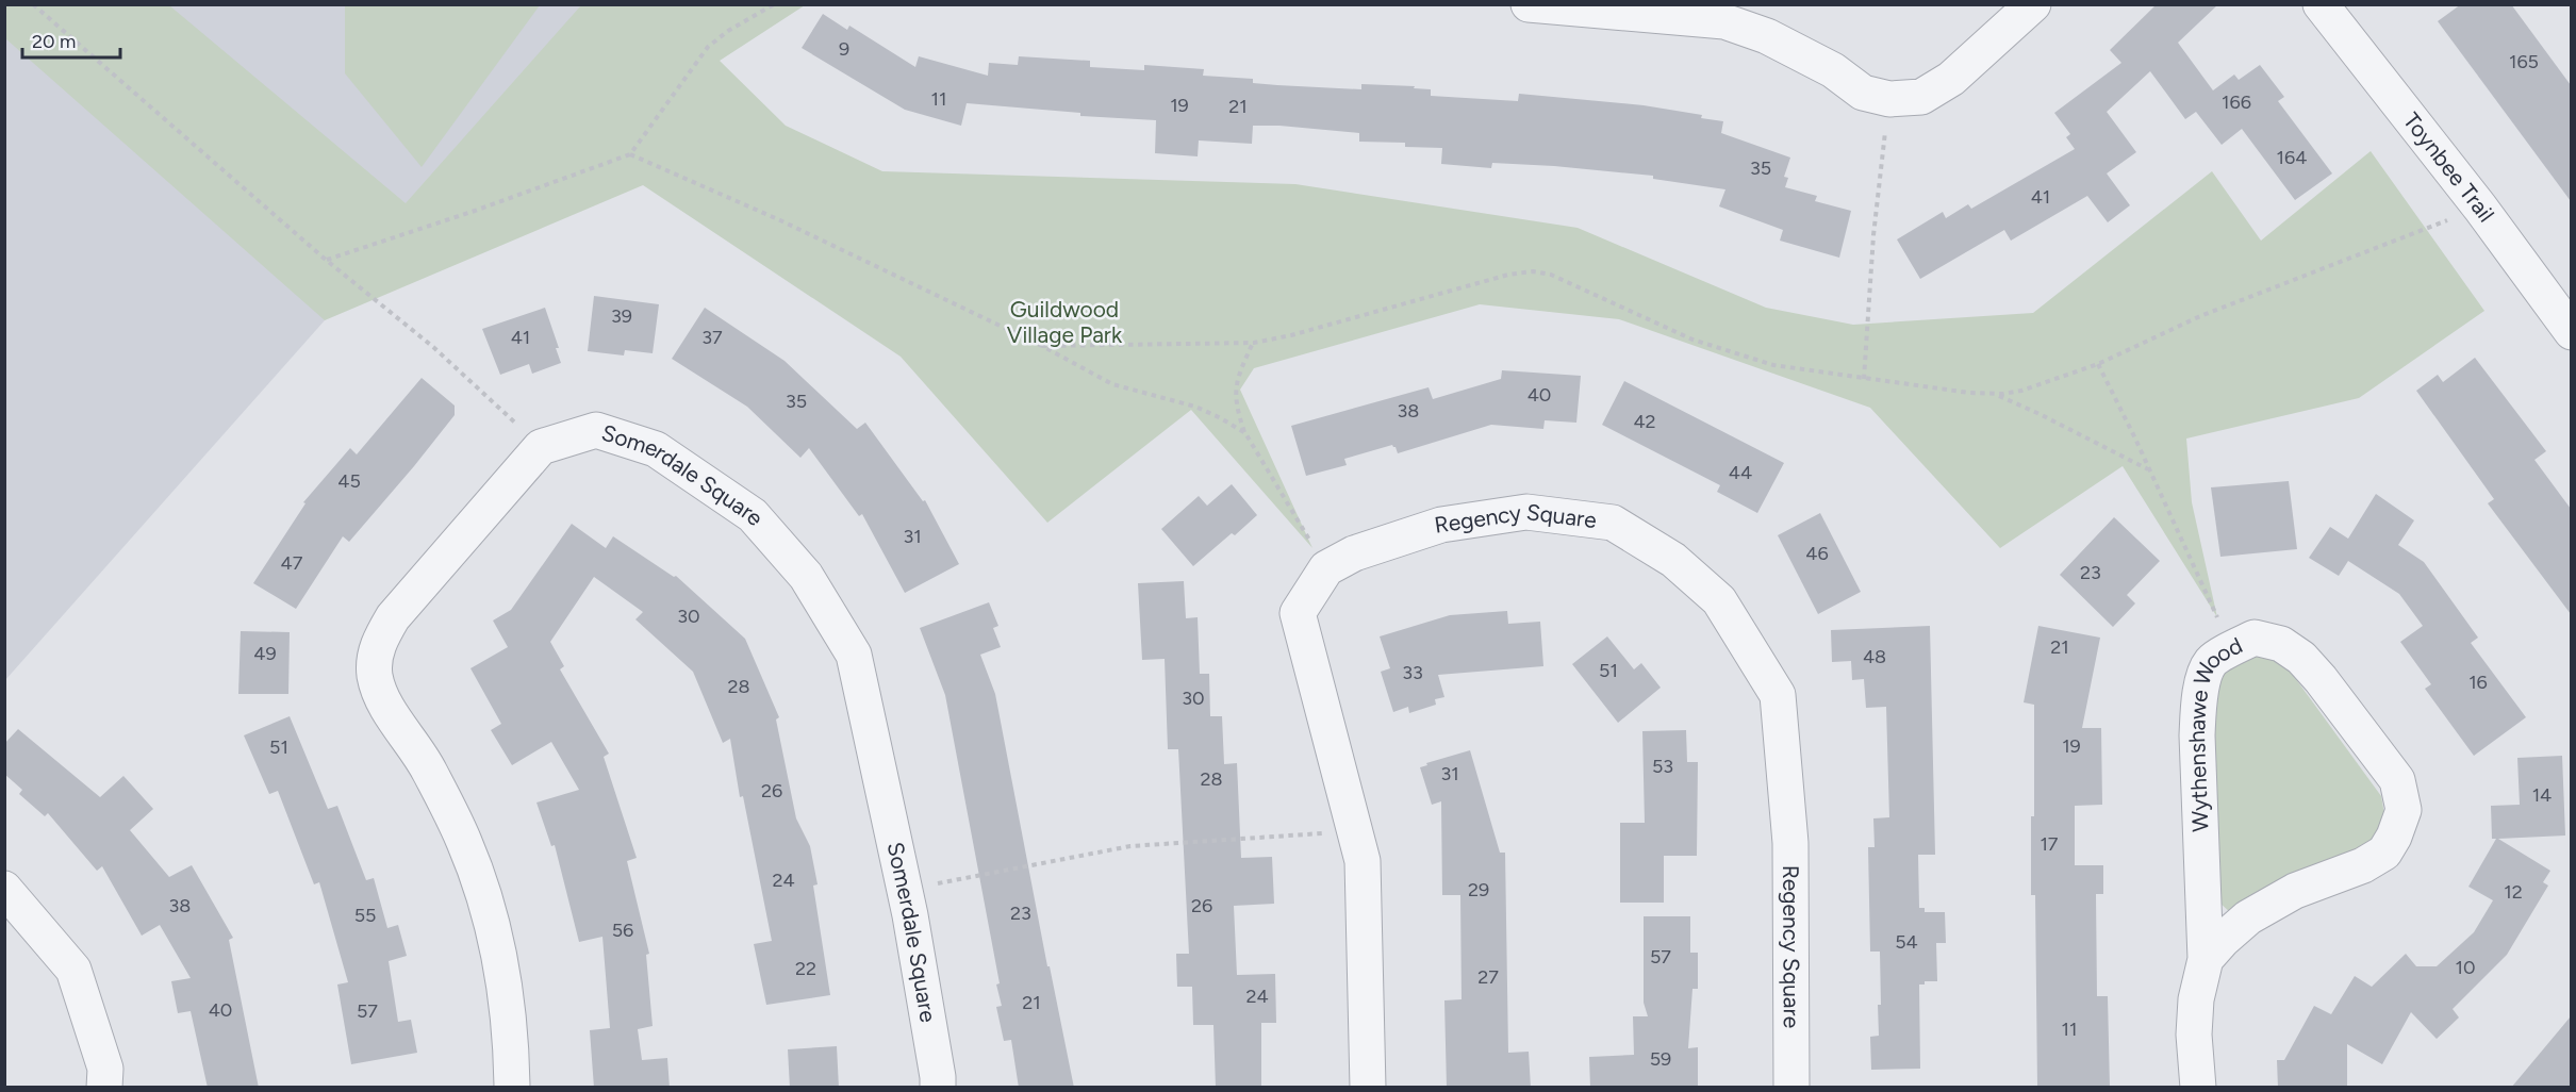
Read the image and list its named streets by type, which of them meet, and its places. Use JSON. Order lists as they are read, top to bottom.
{
  "streets": {
    "street": [
      "Toynbee Trail",
      "Somerdale Square",
      "Regency Square",
      "Wythenshawe Wood"
    ]
  },
  "parks": ["Guildwood Village Park"],
  "house_numbers": [
    "9",
    "165",
    "11",
    "166",
    "19",
    "21",
    "164",
    "35",
    "41",
    "39",
    "41",
    "37",
    "40",
    "35",
    "38",
    "42",
    "44",
    "45",
    "31",
    "46",
    "47",
    "23",
    "30",
    "21",
    "49",
    "48",
    "51",
    "33",
    "16",
    "28",
    "30",
    "19",
    "51",
    "53",
    "31",
    "28",
    "26",
    "14",
    "17",
    "24",
    "29",
    "12",
    "38",
    "26",
    "23",
    "55",
    "56",
    "54",
    "57",
    "10",
    "22",
    "27",
    "24",
    "21",
    "40",
    "57",
    "11",
    "59"
  ],
  "scale_bar": "20 m"
}
